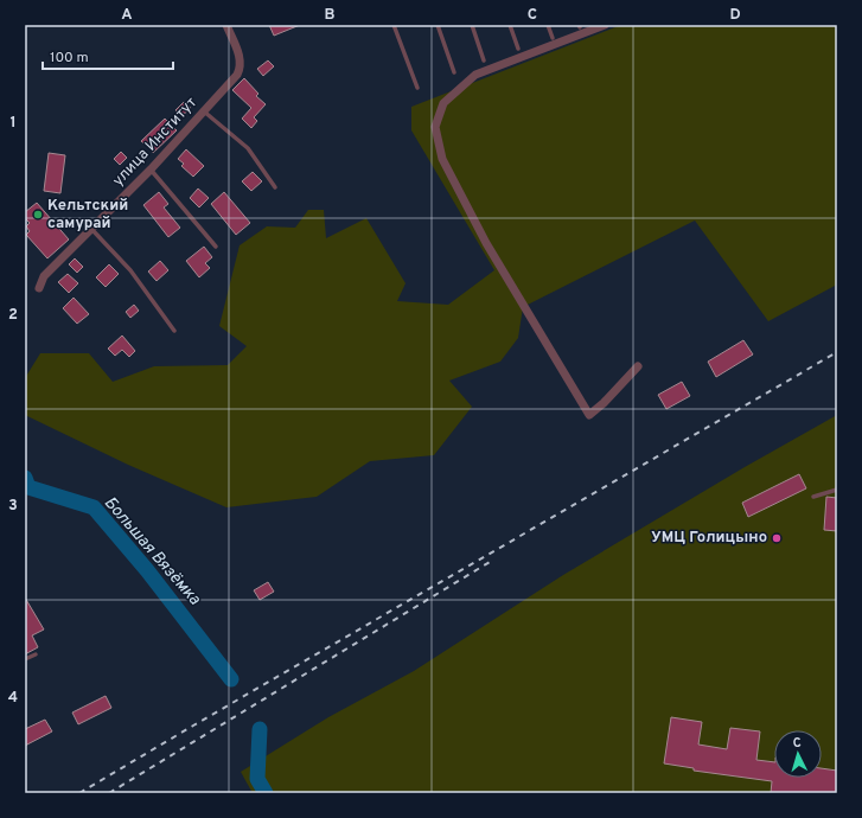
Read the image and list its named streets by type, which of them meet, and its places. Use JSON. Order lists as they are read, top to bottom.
{
  "streets": {
    "street": ["улица Институт"]
  },
  "water": ["Большая Вязёмка"],
  "places": ["Кельтский самурай", "УМЦ Голицыно"],
  "scale_bar": "100 m",
  "north": "top",
  "grid": {
    "columns": [
      "A",
      "B",
      "C",
      "D"
    ],
    "rows": [
      "1",
      "2",
      "3",
      "4"
    ]
  }
}
